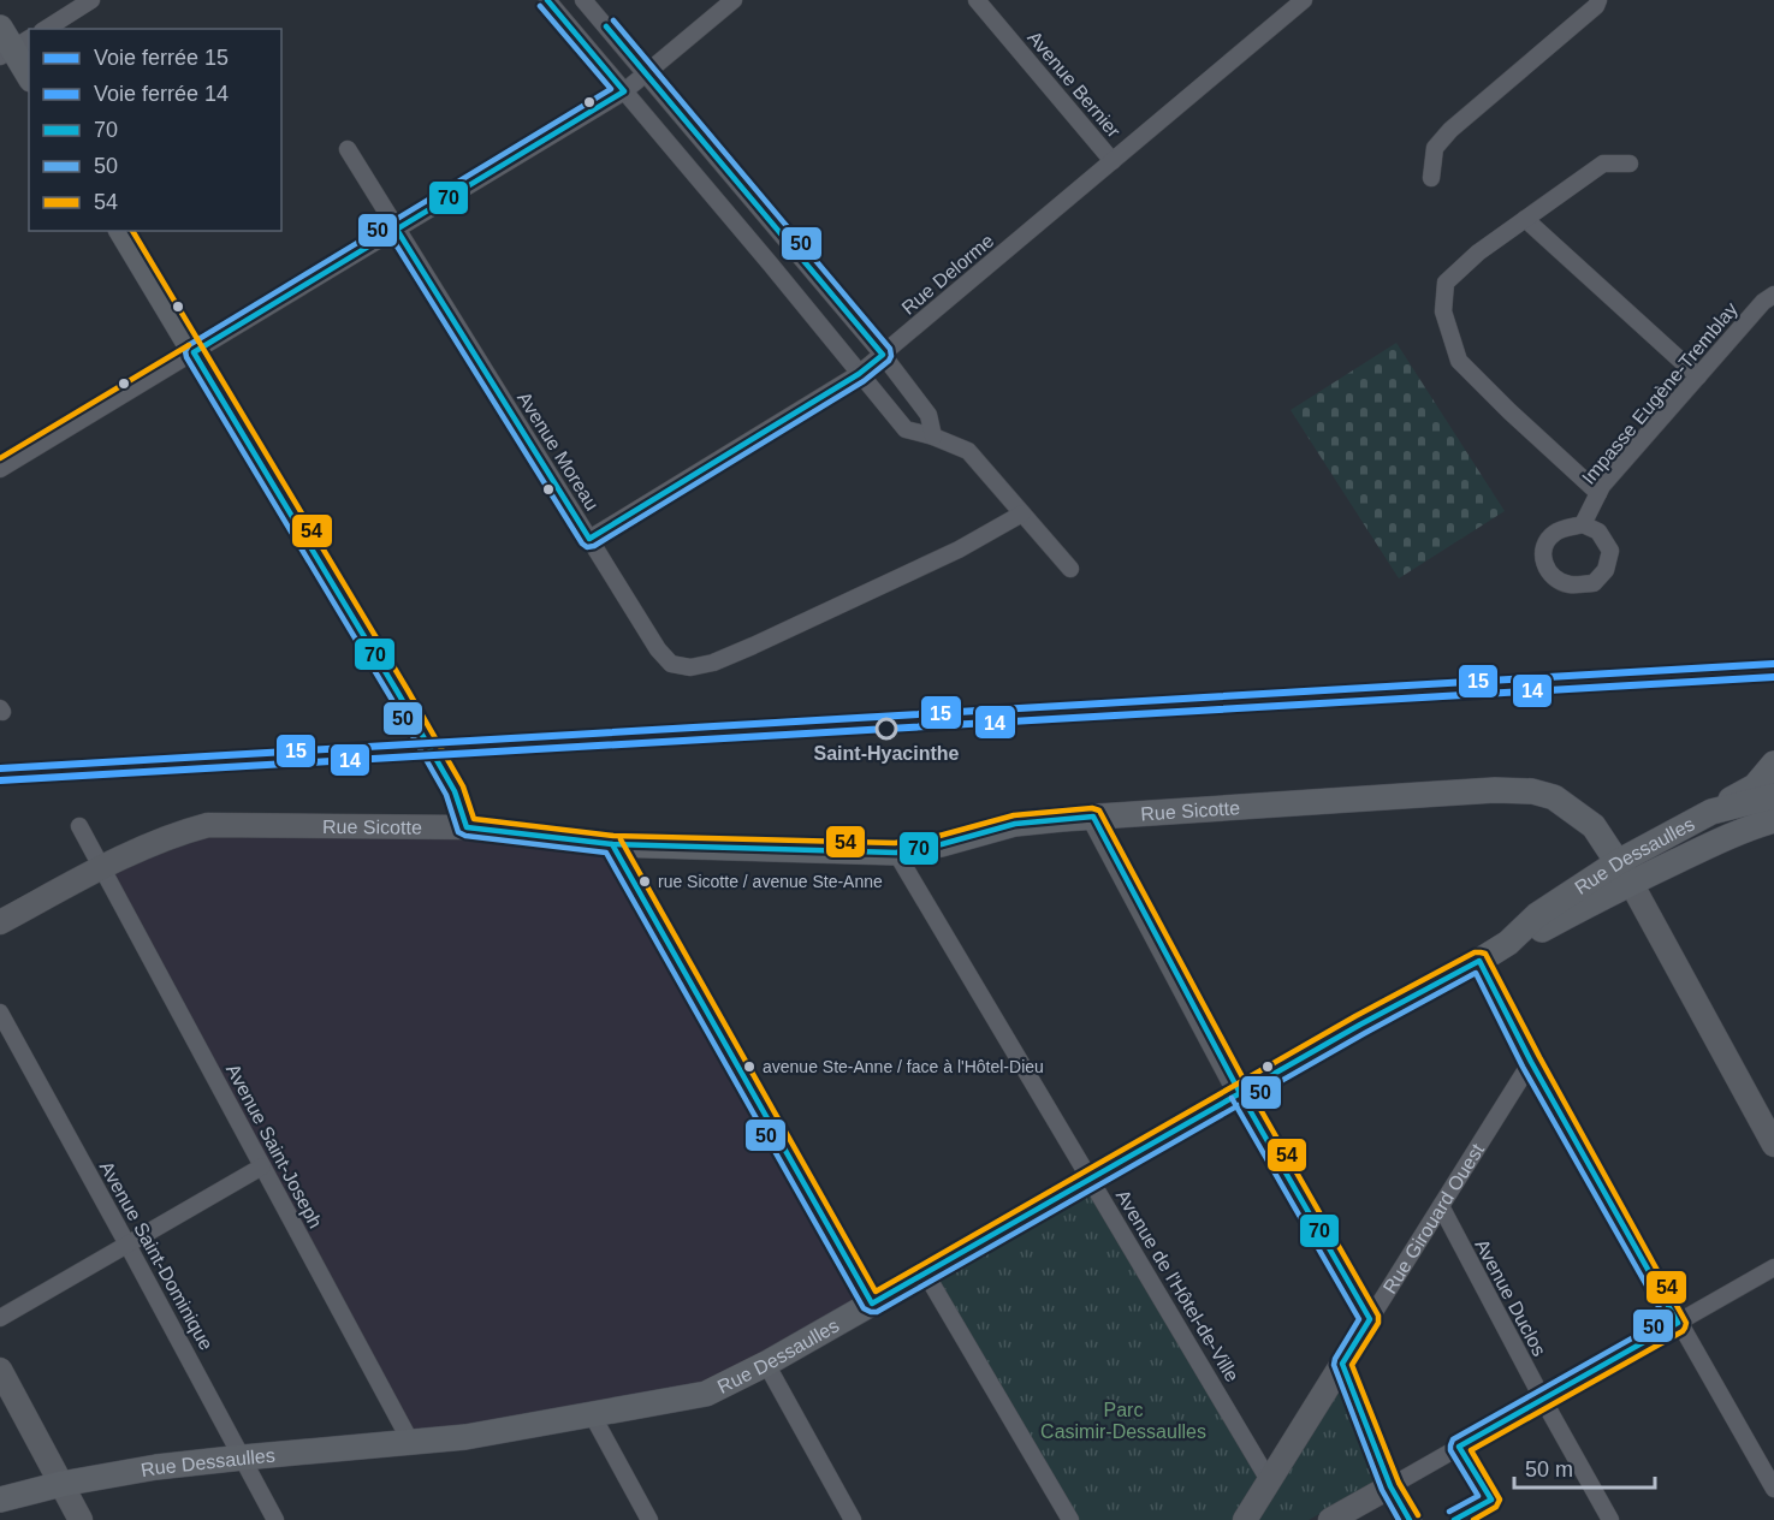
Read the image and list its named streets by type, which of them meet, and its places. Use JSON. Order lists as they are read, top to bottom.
{
  "streets": {
    "main road": ["Rue Sicotte", "Rue Dessaulles"],
    "street": [
      "Avenue Bernier",
      "Rue Delorme",
      "Impasse Eugène-Tremblay",
      "Avenue Moreau",
      "Avenue Saint-Joseph",
      "Rue Girouard Ouest",
      "Avenue Saint-Dominique",
      "Avenue de l'Hôtel-de-Ville",
      "Avenue Duclos"
    ]
  },
  "crossings": [
    ["Avenue Bernier", "Rue Delorme"],
    ["Rue Delorme", "Avenue Moreau"],
    ["Rue Sicotte", "Rue Dessaulles"],
    ["Rue Sicotte", "Avenue Saint-Joseph"],
    ["Rue Sicotte", "Avenue de l'Hôtel-de-Ville"],
    ["Rue Dessaulles", "Avenue Saint-Joseph"],
    ["Rue Dessaulles", "Avenue Saint-Dominique"],
    ["Rue Dessaulles", "Avenue de l'Hôtel-de-Ville"],
    ["Rue Girouard Ouest", "Avenue de l'Hôtel-de-Ville"],
    ["Rue Girouard Ouest", "Avenue Duclos"]
  ],
  "parks": ["Parc Casimir-Dessaulles"],
  "places": ["Saint-Hyacinthe", "rue Sicotte / avenue Ste-Anne", "avenue Ste-Anne / face à l'Hôtel-Dieu"],
  "lines": [
    "transit line 70",
    "transit line 50",
    "transit line 54",
    "rail line 15",
    "rail line 14"
  ],
  "legend": [
    "Voie ferrée 15",
    "Voie ferrée 14",
    "70",
    "50",
    "54"
  ],
  "scale_bar": "50 m"
}
